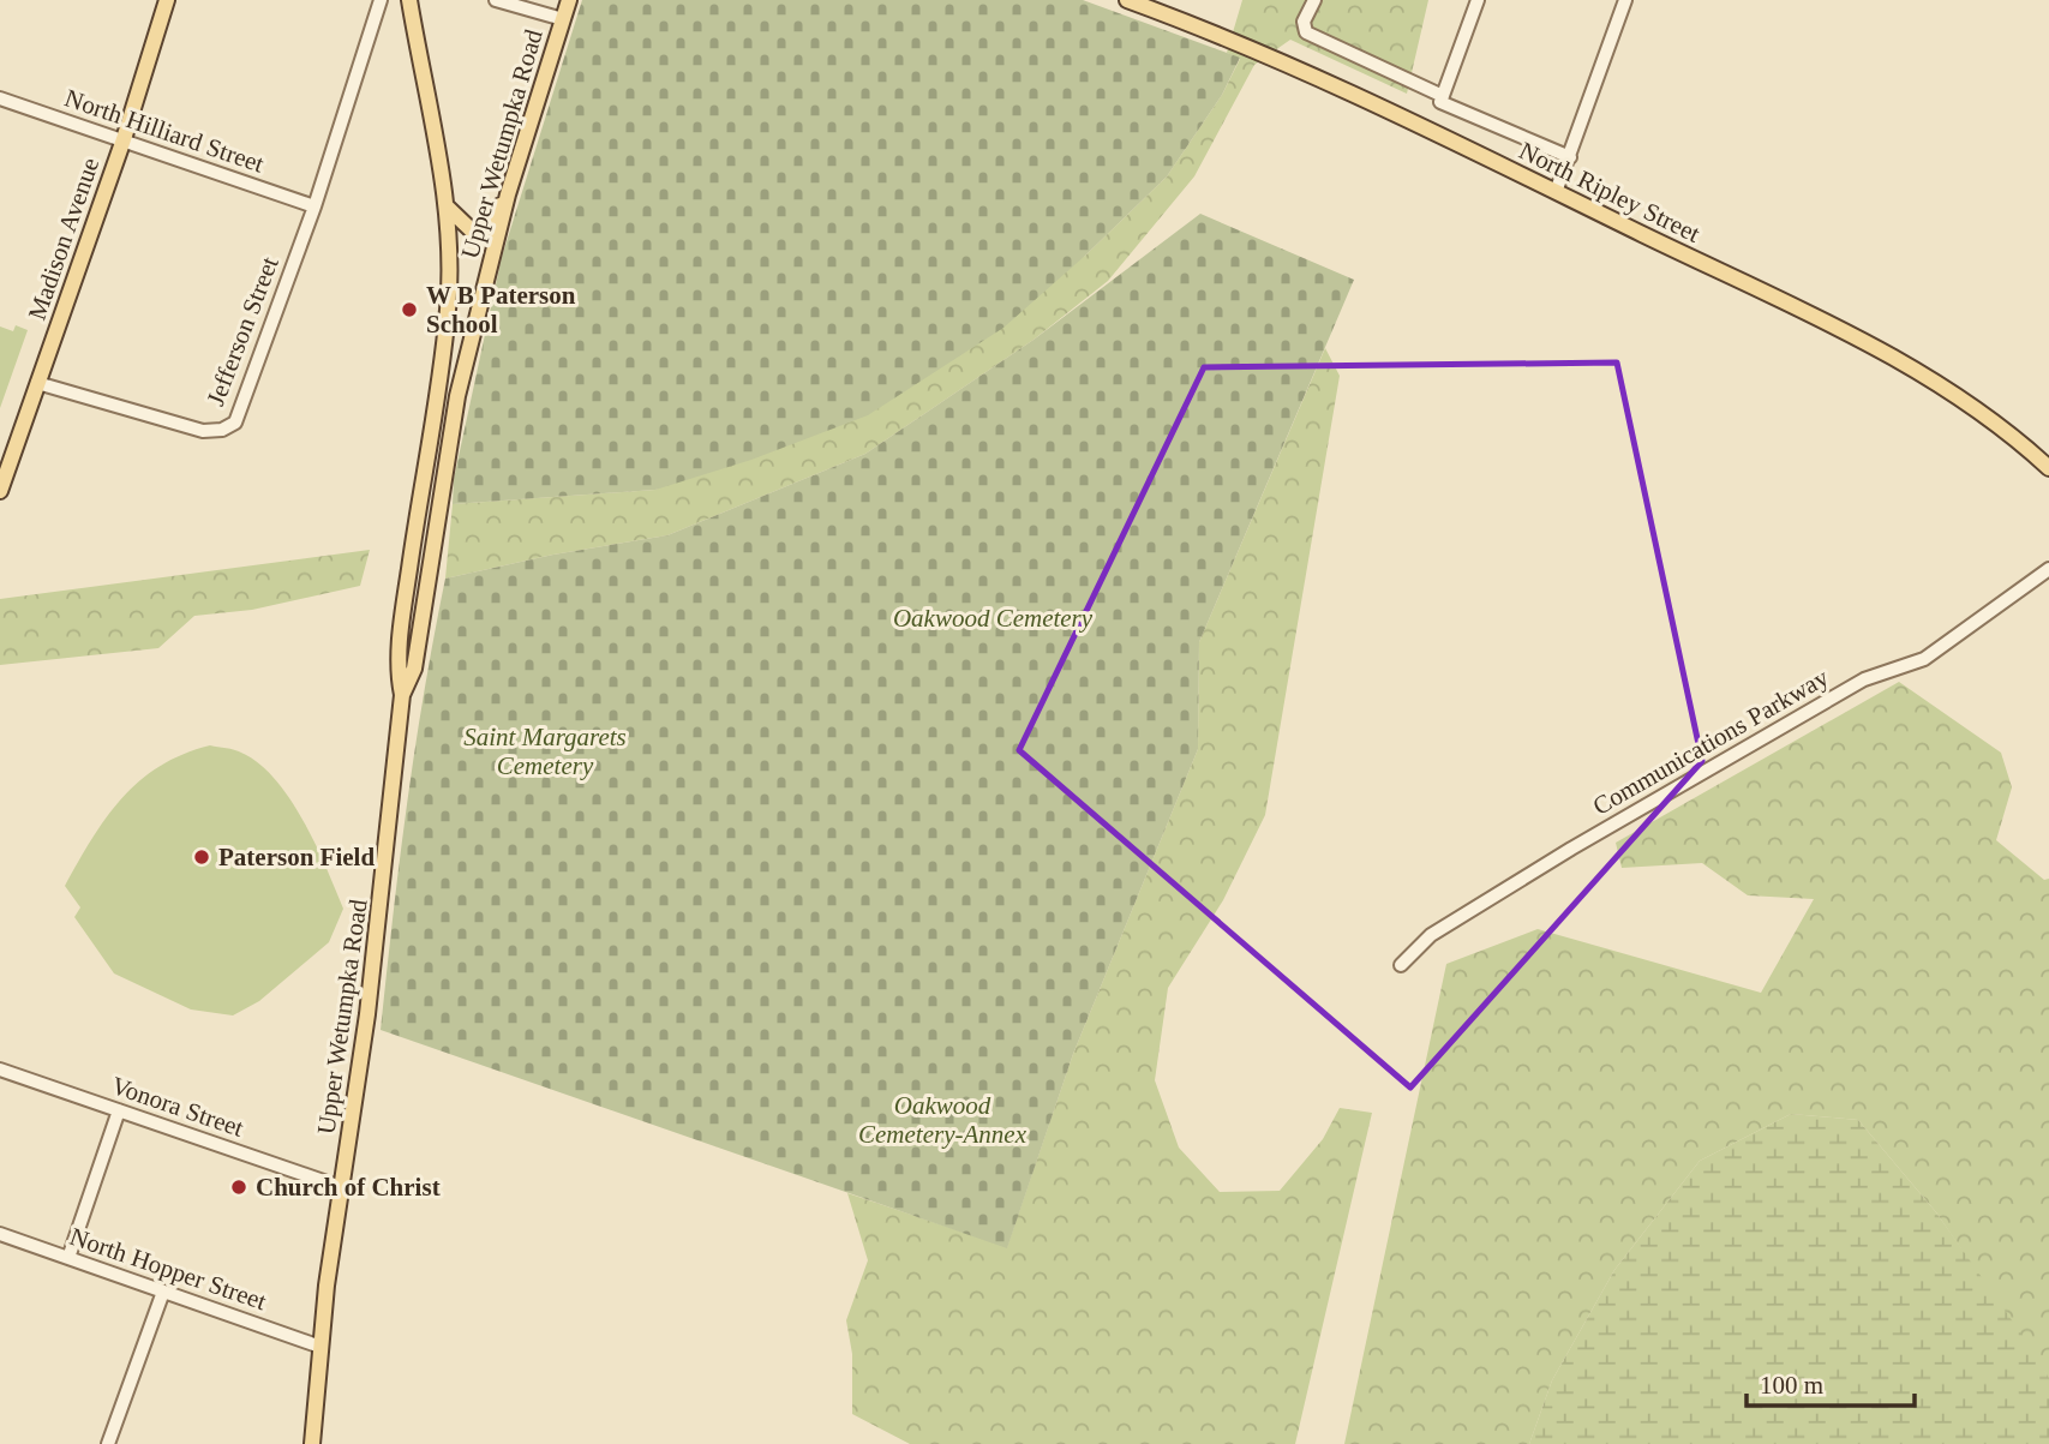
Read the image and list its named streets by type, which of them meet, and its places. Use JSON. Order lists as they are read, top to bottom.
{
  "streets": {
    "main road": ["Upper Wetumpka Road", "North Ripley Street", "Madison Avenue"],
    "street": [
      "North Hilliard Street",
      "Jefferson Street",
      "Communications Parkway",
      "Vonora Street",
      "North Hopper Street"
    ]
  },
  "crossings": [
    ["North Hilliard Street", "Madison Avenue"],
    ["North Hilliard Street", "Jefferson Street"],
    ["Upper Wetumpka Road", "Vonora Street"],
    ["Upper Wetumpka Road", "North Hopper Street"],
    ["Madison Avenue", "Jefferson Street"]
  ],
  "parks": ["Oakwood Cemetery", "Saint Margarets Cemetery", "Oakwood Cemetery-Annex"],
  "places": ["W B Paterson School", "Paterson Field", "Church of Christ"],
  "scale_bar": "100 m"
}
